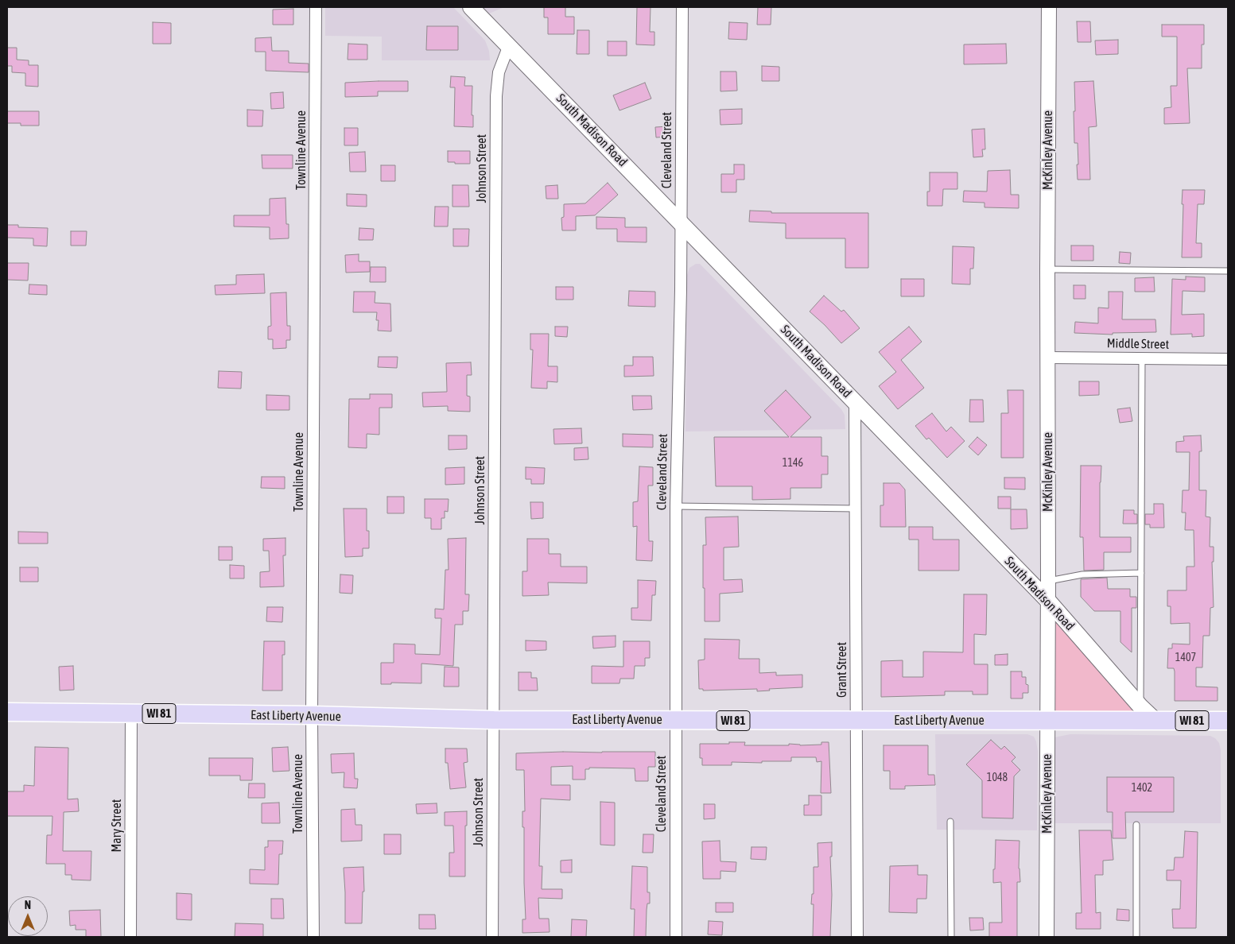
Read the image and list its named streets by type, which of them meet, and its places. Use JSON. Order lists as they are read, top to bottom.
{
  "streets": {
    "main road": ["South Madison Road", "WI 81", "East Liberty Avenue"],
    "street": [
      "Townline Avenue",
      "Cleveland Street",
      "McKinley Avenue",
      "Johnson Street",
      "Middle Street",
      "Grant Street",
      "Mary Street"
    ]
  },
  "crossings": [
    ["South Madison Road", "Cleveland Street"],
    ["South Madison Road", "McKinley Avenue"],
    ["South Madison Road", "Johnson Street"],
    ["South Madison Road", "Grant Street"],
    ["South Madison Road", "East Liberty Avenue"],
    ["Townline Avenue", "East Liberty Avenue"],
    ["Cleveland Street", "East Liberty Avenue"],
    ["McKinley Avenue", "Middle Street"],
    ["McKinley Avenue", "East Liberty Avenue"],
    ["Johnson Street", "East Liberty Avenue"],
    ["Grant Street", "East Liberty Avenue"],
    ["East Liberty Avenue", "Mary Street"]
  ],
  "house_numbers": [
    "1146",
    "1407",
    "1048",
    "1402"
  ],
  "north": "top"
}
